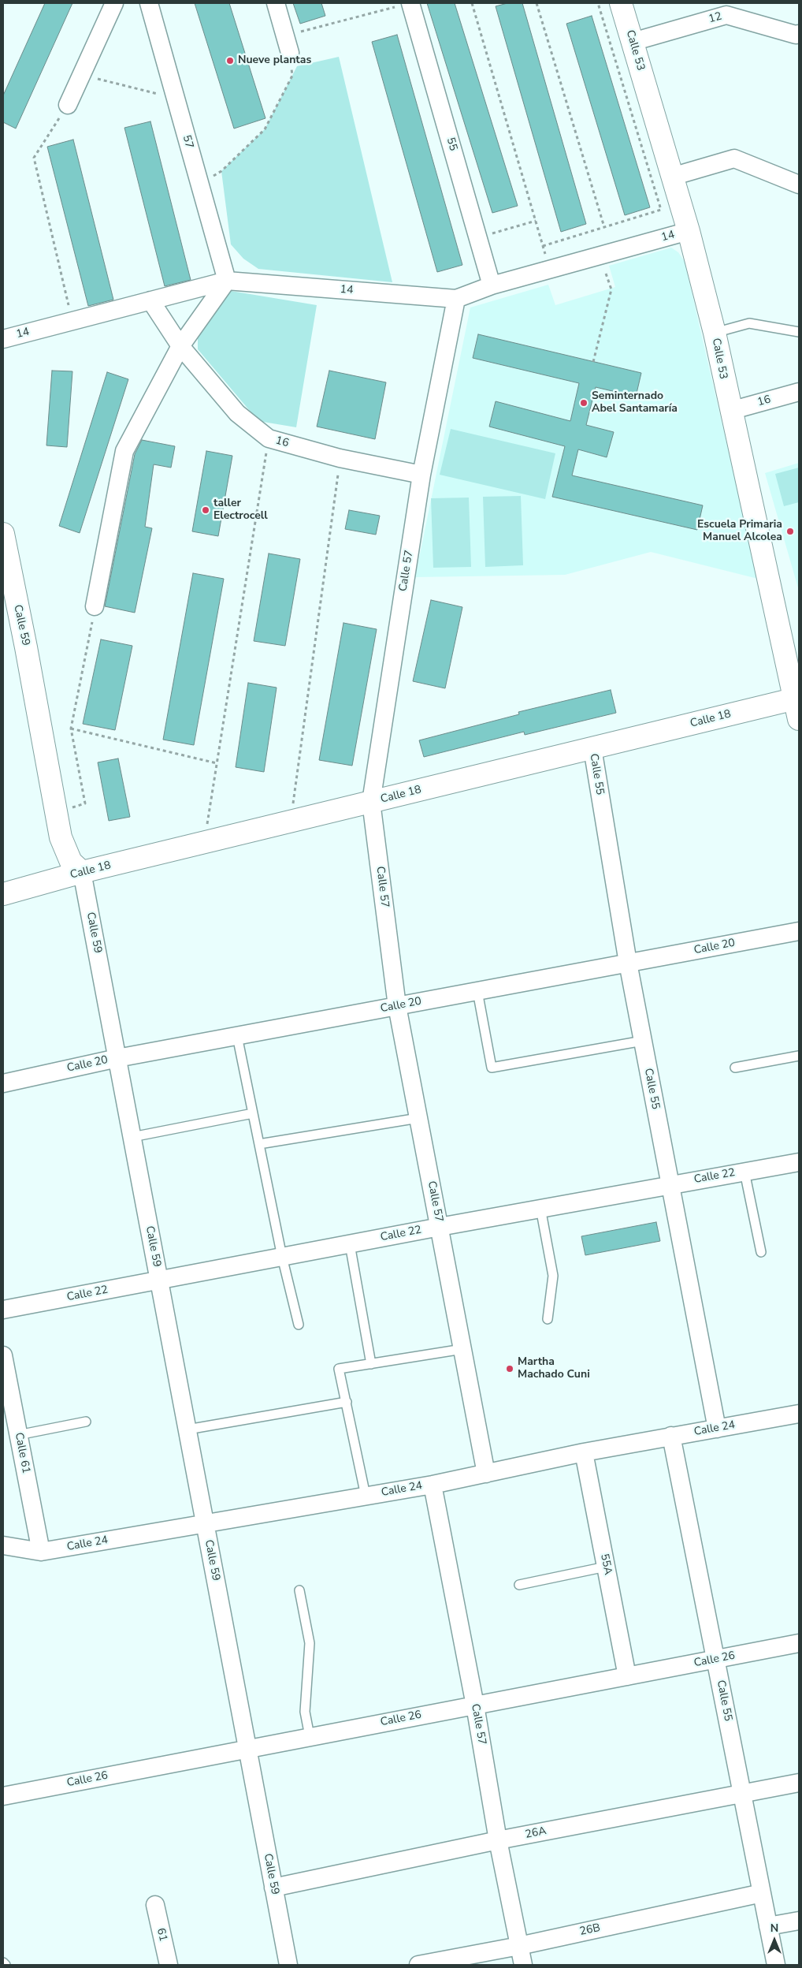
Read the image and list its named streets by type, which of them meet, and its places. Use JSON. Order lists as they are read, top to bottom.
{
  "streets": {
    "street": [
      "12",
      "Calle 53",
      "57",
      "55",
      "14",
      "16",
      "Calle 57",
      "Calle 59",
      "Calle 18",
      "Calle 55",
      "Calle 20",
      "Calle 22",
      "Calle 24",
      "Calle 61",
      "55A",
      "Calle 26",
      "26A",
      "26B",
      "61"
    ]
  },
  "crossings": [
    ["12", "Calle 53"],
    ["Calle 53", "14"],
    ["Calle 53", "16"],
    ["Calle 53", "Calle 18"],
    ["57", "14"],
    ["55", "14"],
    ["14", "16"],
    ["14", "Calle 57"],
    ["16", "Calle 57"],
    ["Calle 57", "Calle 18"],
    ["Calle 57", "Calle 20"],
    ["Calle 57", "Calle 22"],
    ["Calle 57", "Calle 24"],
    ["Calle 57", "Calle 26"],
    ["Calle 57", "26A"],
    ["Calle 57", "26B"],
    ["Calle 59", "Calle 18"],
    ["Calle 59", "Calle 20"],
    ["Calle 59", "Calle 22"],
    ["Calle 59", "Calle 24"],
    ["Calle 59", "Calle 26"],
    ["Calle 59", "26A"],
    ["Calle 18", "Calle 55"],
    ["Calle 55", "Calle 20"],
    ["Calle 55", "Calle 22"],
    ["Calle 55", "Calle 24"],
    ["Calle 55", "Calle 26"],
    ["Calle 55", "26A"],
    ["Calle 55", "26B"],
    ["Calle 24", "Calle 61"],
    ["Calle 24", "55A"],
    ["55A", "Calle 26"]
  ],
  "places": [
    "Nueve plantas",
    "Seminternado Abel Santamaría",
    "taller Electrocell",
    "Escuela Primaria Manuel Alcolea",
    "Martha Machado Cuni"
  ],
  "north": "top"
}
